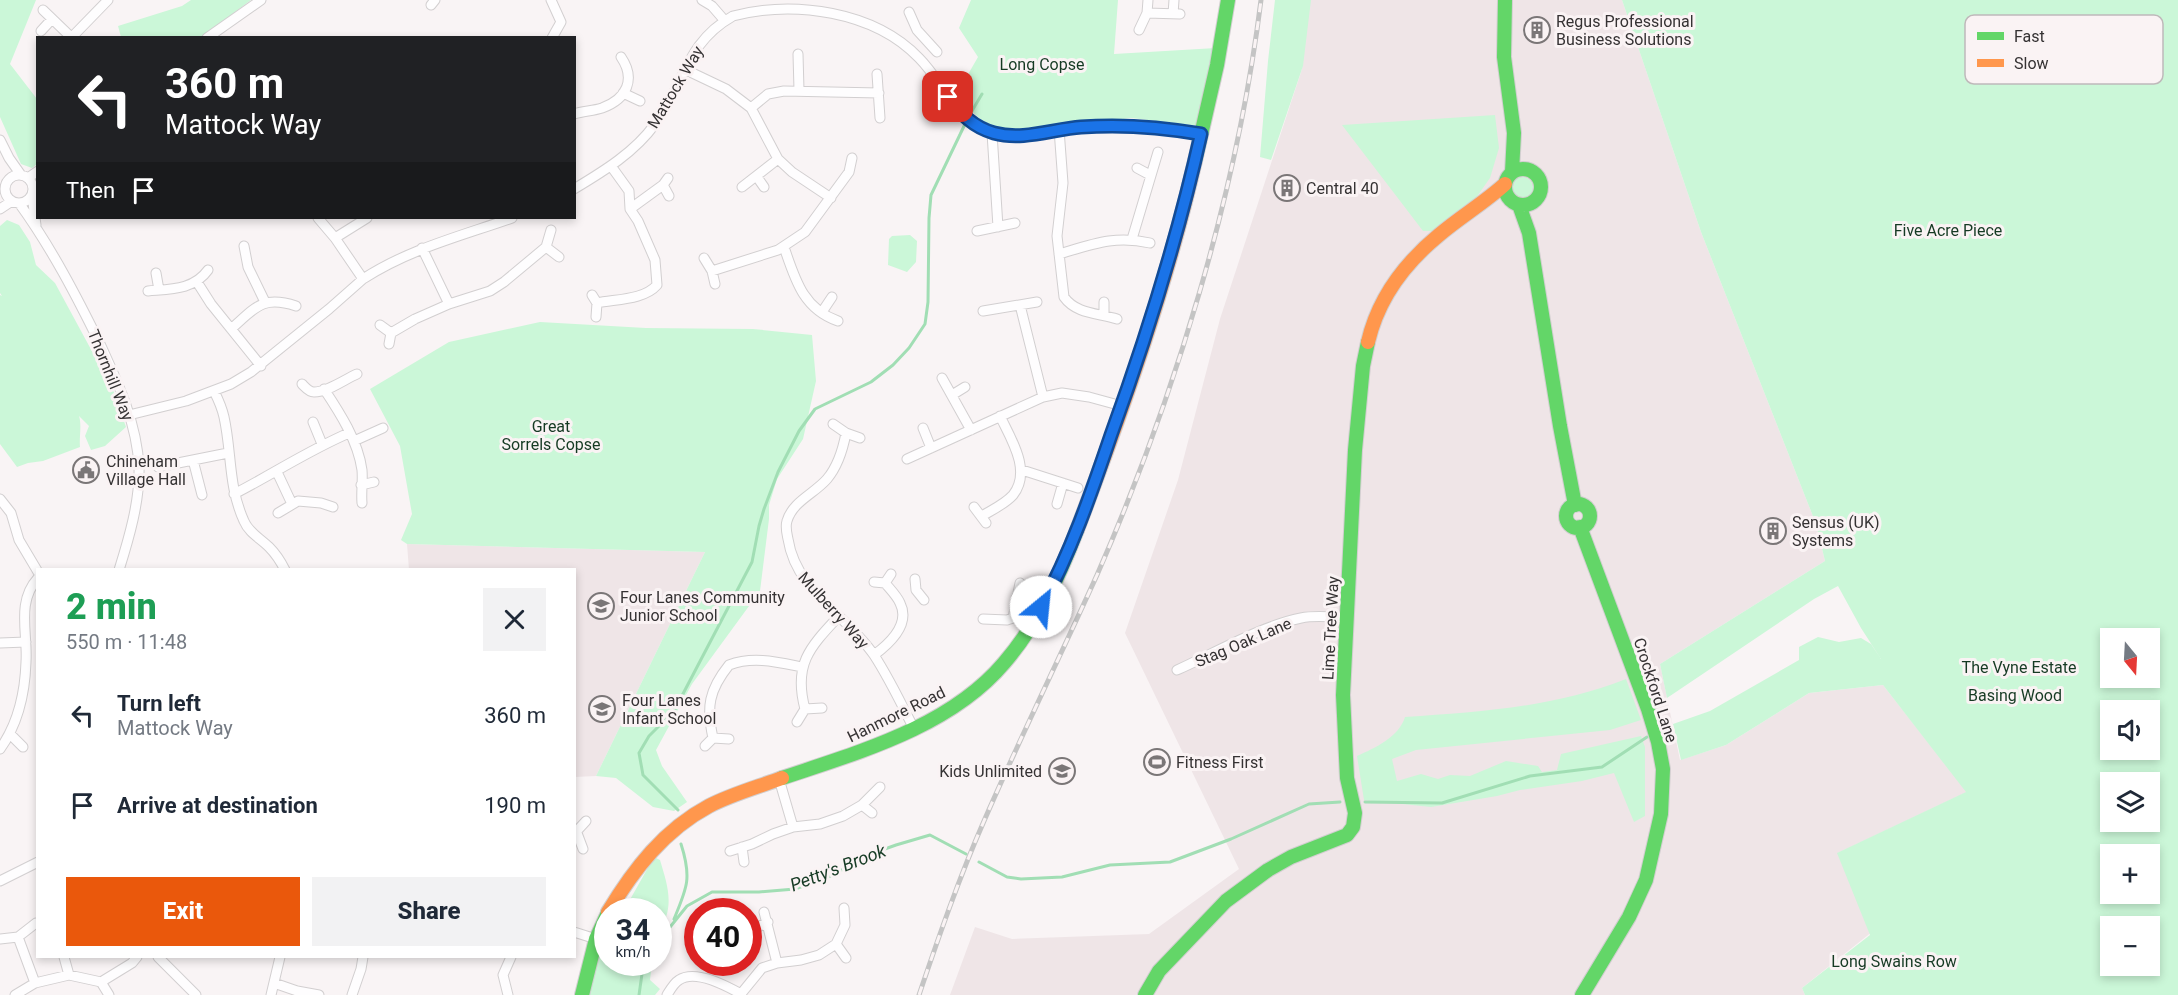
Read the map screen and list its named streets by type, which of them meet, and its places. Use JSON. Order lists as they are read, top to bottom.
{
  "streets": {
    "street": [
      "Mattock Way",
      "Thornhill Way",
      "Mulberry Way",
      "Lime Tree Way",
      "Stag Oak Lane",
      "Crockford Lane",
      "Hanmore Road"
    ]
  },
  "crossings": [
    ["Mattock Way", "Hanmore Road"],
    ["Mulberry Way", "Hanmore Road"],
    ["Lime Tree Way", "Stag Oak Lane"],
    ["Lime Tree Way", "Crockford Lane"]
  ],
  "water": ["Petty's Brook"],
  "parks": [
    "Long Copse",
    "Five Acre Piece",
    "Great Sorrels Copse",
    "The Vyne Estate",
    "Basing Wood",
    "Long Swains Row"
  ],
  "places": {
    "building": ["Regus Professional Business Solutions", "Central 40", "Sensus (UK) Systems"],
    "public building": ["Chineham Village Hall"],
    "school or university": ["Four Lanes Community Junior School", "Four Lanes Infant School", "Kids Unlimited"],
    "sports": ["Fitness First"]
  },
  "legend": ["Fast", "Slow"],
  "north": "bottom",
  "page": {
    "turn": ["360 m", "Mattock Way"],
    "then": "Then",
    "heading": ["2 min", "550 m · 11:48"],
    "map_buttons": ["+", "−"],
    "list": [
      {
        "name": "Turn left",
        "note": "Mattock Way",
        "value": "360 m"
      },
      {
        "name": "Arrive at destination",
        "value": "190 m"
      }
    ],
    "buttons": ["Exit", "Share"],
    "speed": "34 km/h",
    "limit": "40"
  }
}
